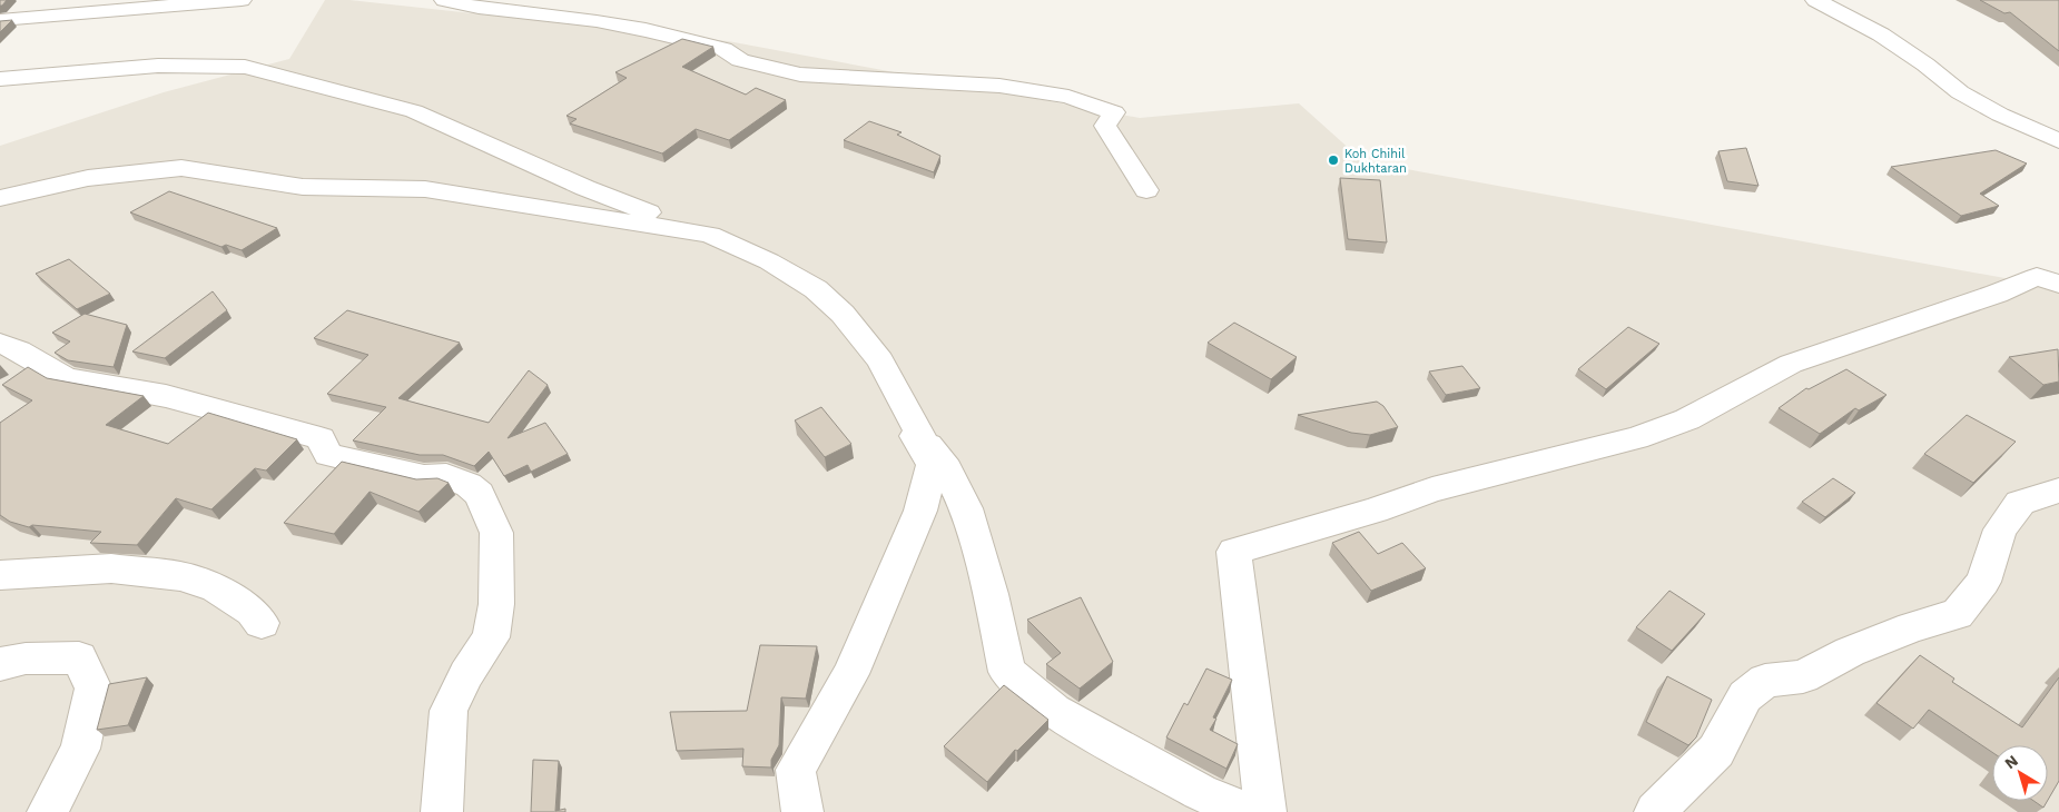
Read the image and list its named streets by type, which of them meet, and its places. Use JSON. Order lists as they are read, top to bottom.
{
  "places": ["Koh Chihil Dukhtaran"],
  "north": "top left"
}
